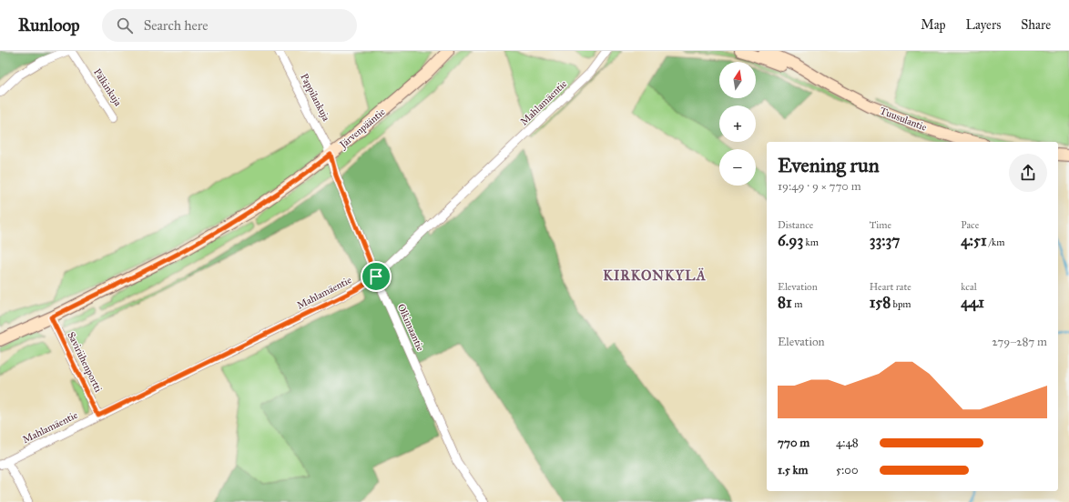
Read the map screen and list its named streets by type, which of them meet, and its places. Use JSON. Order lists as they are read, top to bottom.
{
  "streets": {
    "main road": ["Tuusulantie", "Järvenpääntie"],
    "street": [
      "Pälkinkuja",
      "Pappilankuja",
      "Mahlamäentie",
      "Olkimaantie",
      "Saviriihenportti"
    ]
  },
  "crossings": [
    ["Pappilankuja", "Järvenpääntie"],
    ["Pappilankuja", "Olkimaantie"],
    ["Mahlamäentie", "Olkimaantie"],
    ["Mahlamäentie", "Saviriihenportti"],
    ["Järvenpääntie", "Olkimaantie"],
    ["Järvenpääntie", "Saviriihenportti"]
  ],
  "districts": ["KIRKONKYLÄ"],
  "north": "top",
  "page": {
    "header": "Runloop",
    "search": "Search here",
    "nav": ["Map", "Layers", "Share"],
    "map_buttons": ["+", "−"],
    "heading": ["Evening run", "19:49 · 9 × 770 m"],
    "stats": [
      ["Distance", "6.93 km"],
      ["Time", "33:37"],
      ["Pace", "4:51 /km"],
      ["Elevation", "81 m"],
      ["Heart rate", "158 bpm"],
      ["kcal", "441"]
    ],
    "chart": ["Elevation", "279–287 m"],
    "list": [
      {
        "name": "770 m",
        "note": "4:48"
      },
      {
        "name": "1.5 km",
        "note": "5:00"
      }
    ]
  }
}
